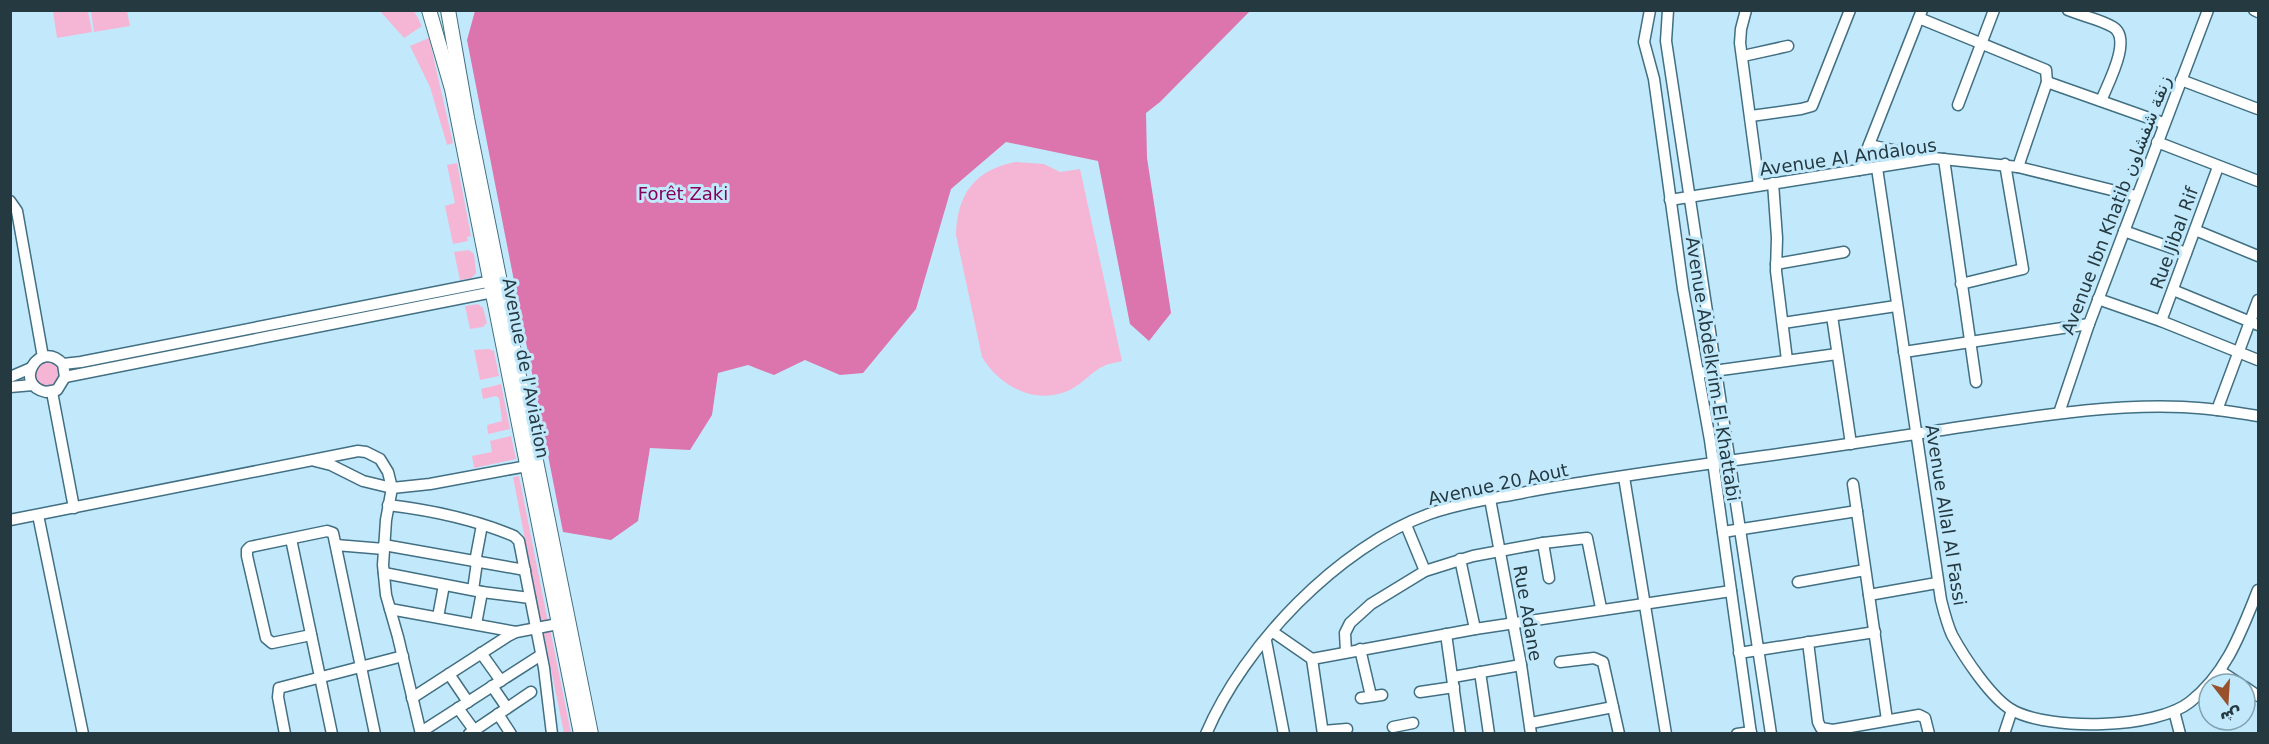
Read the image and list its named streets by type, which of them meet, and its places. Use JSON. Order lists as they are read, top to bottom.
{
  "streets": {
    "main road": ["Avenue de l'Aviation"],
    "street": [
      "Avenue Al Andalous",
      "Avenue Ibn Khatib زنقة شفشاون",
      "Rue Jibal Rif",
      "Avenue Abdelkrim El Khattabi",
      "Avenue 20 Aout",
      "Avenue Allal Al Fassi",
      "Rue Adane"
    ]
  },
  "crossings": [
    ["Avenue Al Andalous", "Avenue Ibn Khatib زنقة شفشاون"],
    ["Avenue Al Andalous", "Avenue Abdelkrim El Khattabi"],
    ["Avenue Al Andalous", "Avenue Allal Al Fassi"],
    ["Avenue Ibn Khatib زنقة شفشاون", "Avenue 20 Aout"],
    ["Avenue Abdelkrim El Khattabi", "Avenue 20 Aout"],
    ["Avenue 20 Aout", "Avenue Allal Al Fassi"],
    ["Avenue 20 Aout", "Rue Adane"]
  ],
  "parks": ["Forêt Zaki"],
  "north": "bottom"
}
